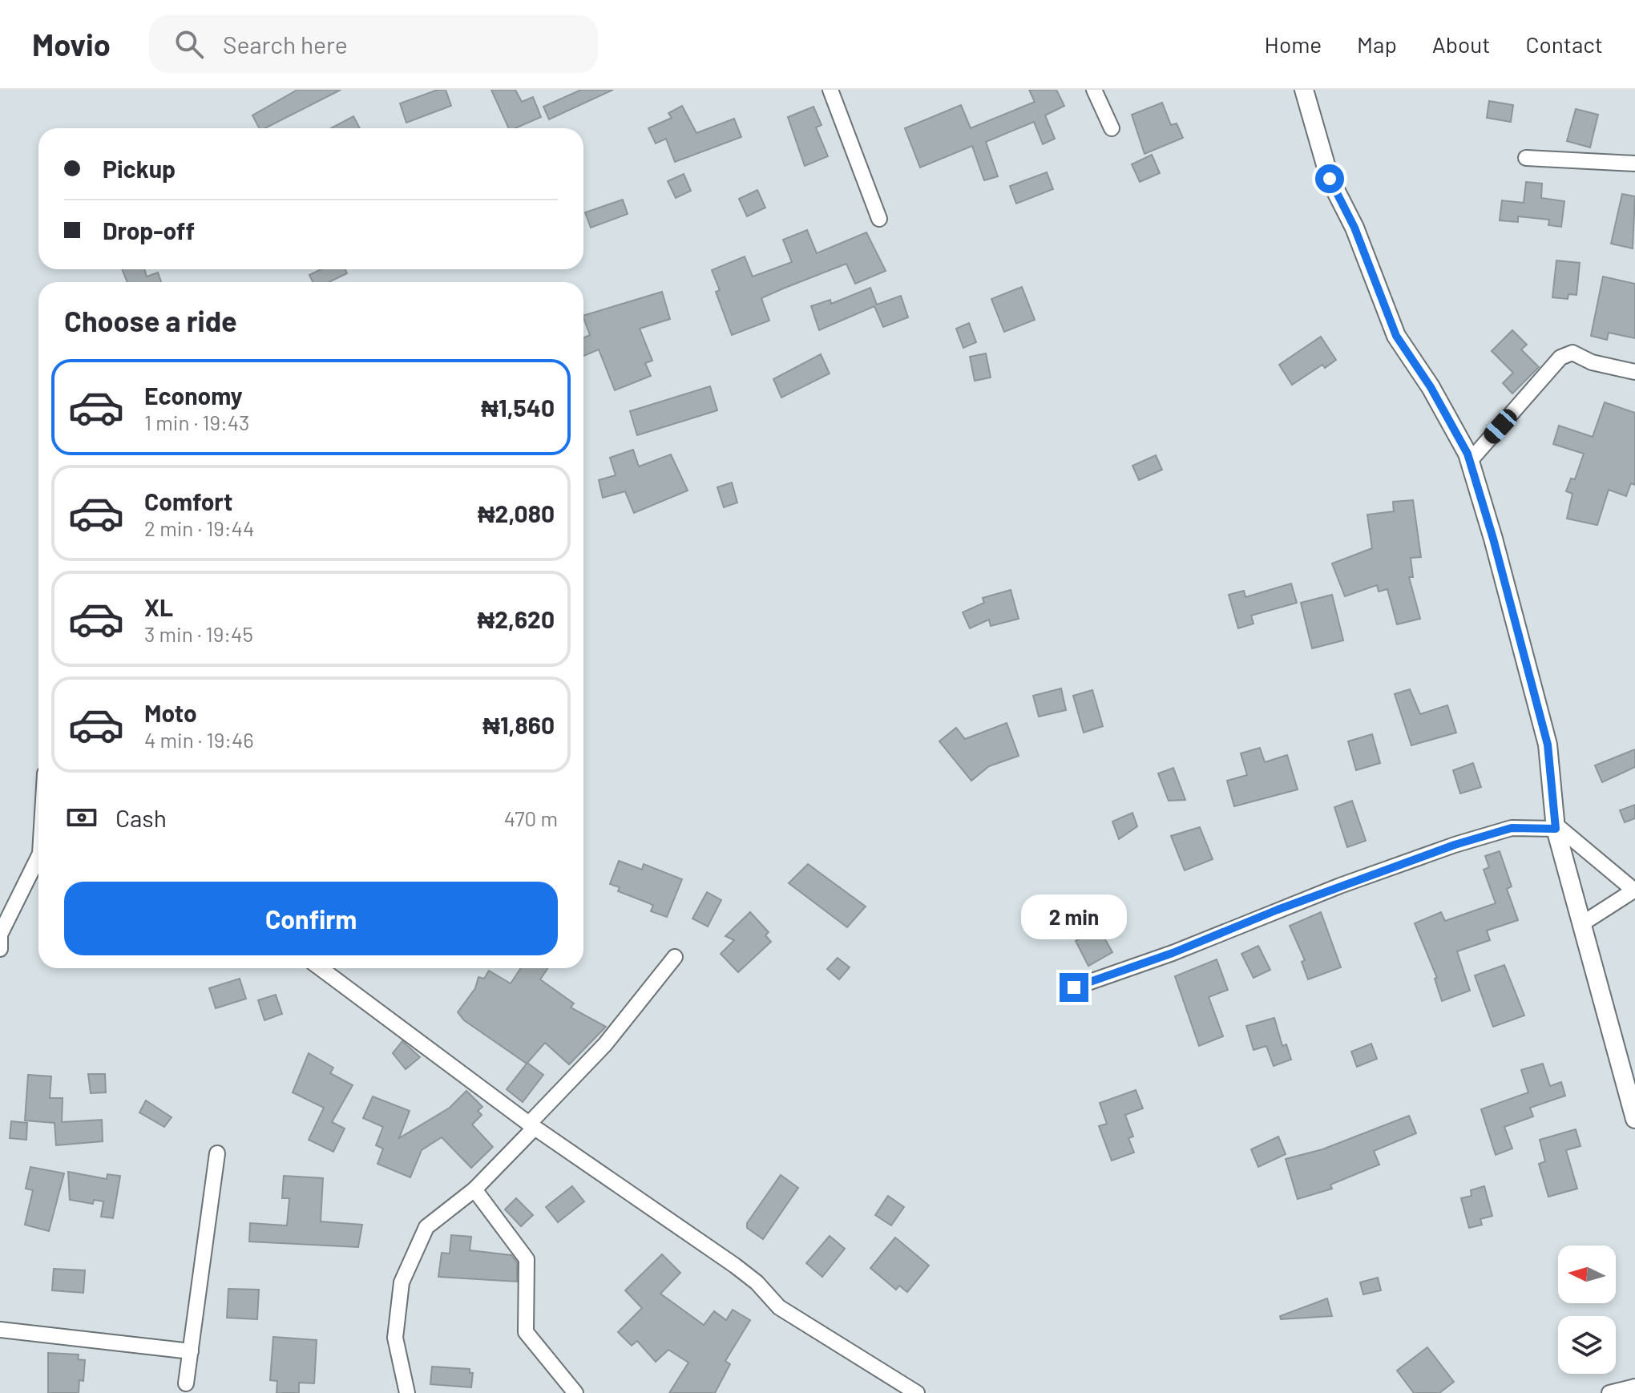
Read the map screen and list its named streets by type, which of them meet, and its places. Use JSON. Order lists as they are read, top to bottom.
{
  "north": "left",
  "page": {
    "header": "Movio",
    "search": "Search here",
    "nav": [
      "Home",
      "Map",
      "About",
      "Contact"
    ],
    "banner": ["Pickup", "Drop-off"],
    "heading": "Choose a ride",
    "list": [
      {
        "name": "Economy",
        "note": "1 min · 19:43",
        "value": "₦1,540"
      },
      {
        "name": "Comfort",
        "note": "2 min · 19:44",
        "value": "₦2,080"
      },
      {
        "name": "XL",
        "note": "3 min · 19:45",
        "value": "₦2,620"
      },
      {
        "name": "Moto",
        "note": "4 min · 19:46",
        "value": "₦1,860"
      }
    ],
    "pay": ["Cash", "470 m"],
    "buttons": "Confirm",
    "bubble": "2 min"
  }
}
